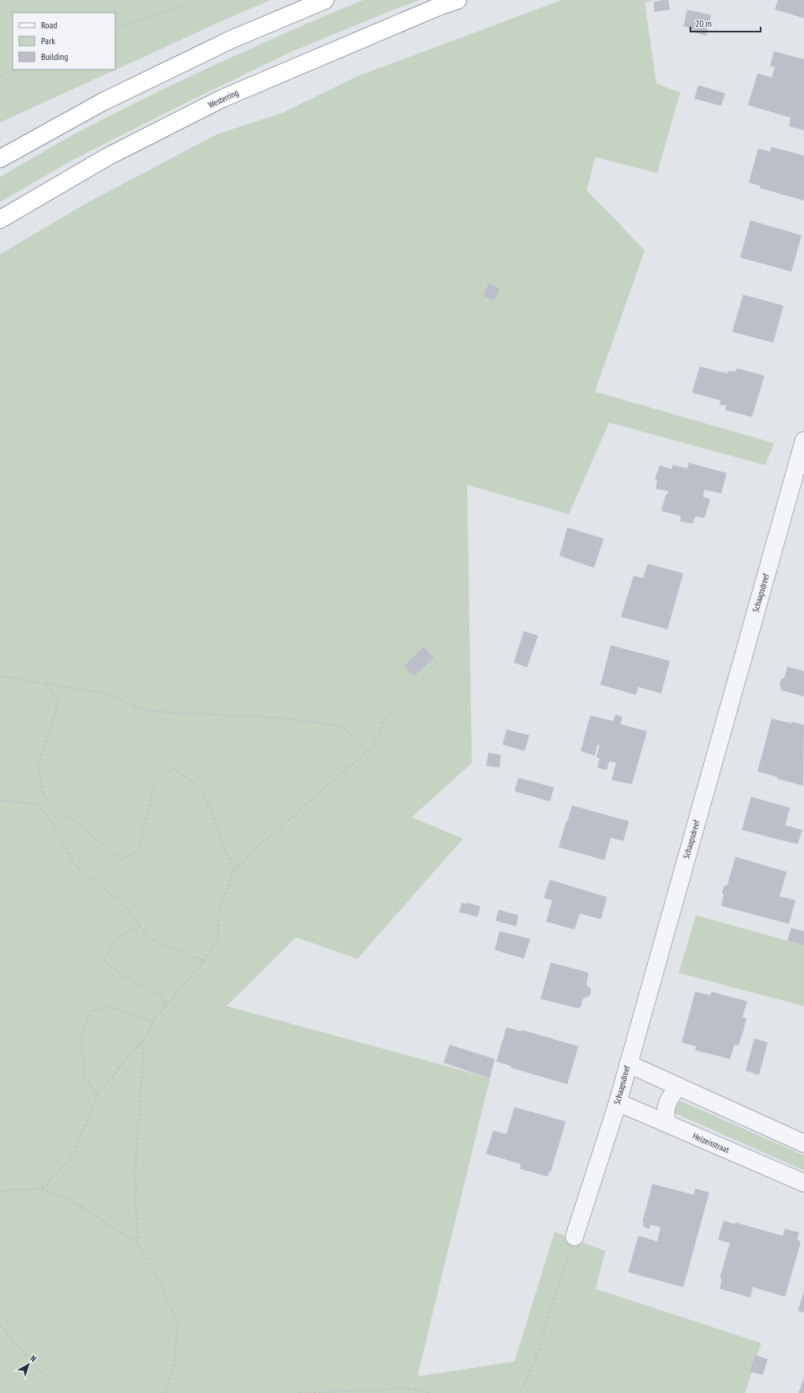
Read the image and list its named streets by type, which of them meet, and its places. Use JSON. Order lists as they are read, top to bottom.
{
  "streets": {
    "highway": ["Westerring"],
    "street": ["Schaapsdreef", "Heizeisstraat"]
  },
  "crossings": [
    ["Schaapsdreef", "Heizeisstraat"]
  ],
  "legend": ["Road", "Park", "Building"],
  "scale_bar": "20 m",
  "north": "top right"
}
